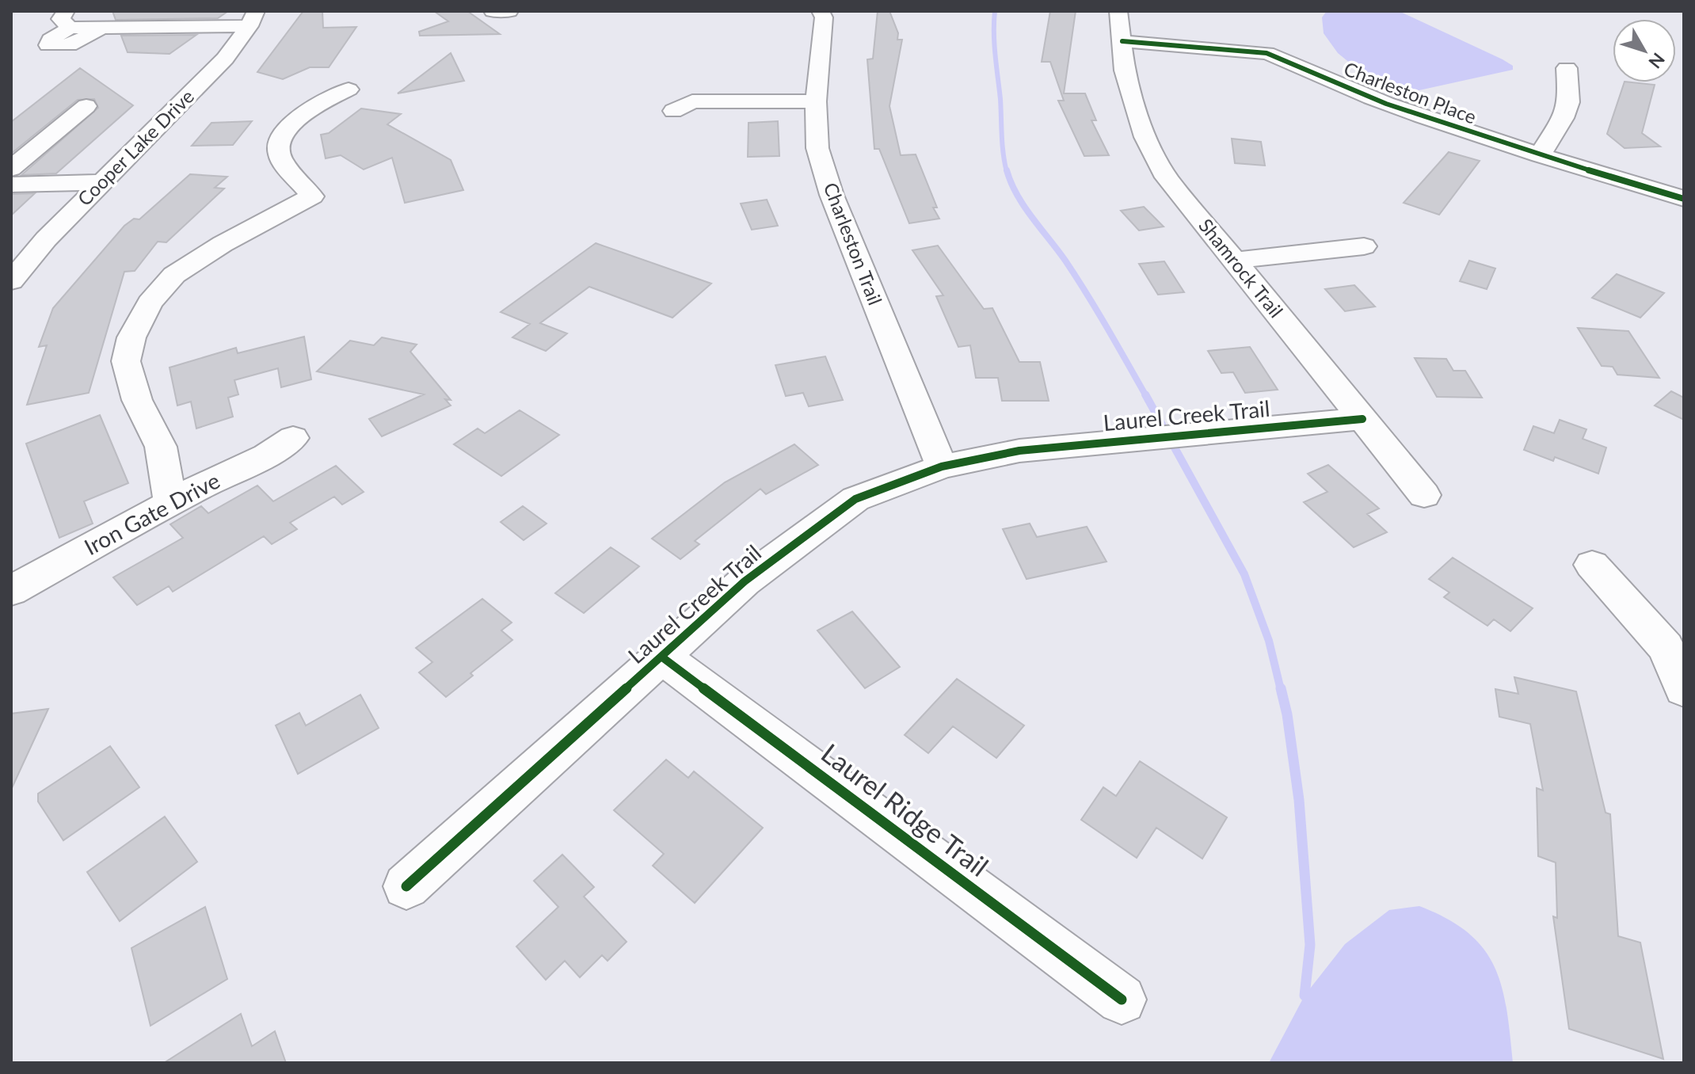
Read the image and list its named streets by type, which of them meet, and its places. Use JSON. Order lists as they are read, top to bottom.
{
  "streets": {
    "street": [
      "Charleston Place",
      "Cooper Lake Drive",
      "Charleston Trail",
      "Shamrock Trail",
      "Laurel Creek Trail",
      "Iron Gate Drive",
      "Laurel Ridge Trail"
    ]
  },
  "crossings": [
    ["Charleston Place", "Shamrock Trail"],
    ["Charleston Trail", "Laurel Creek Trail"],
    ["Shamrock Trail", "Laurel Creek Trail"],
    ["Laurel Creek Trail", "Laurel Ridge Trail"]
  ],
  "north": "bottom right"
}
